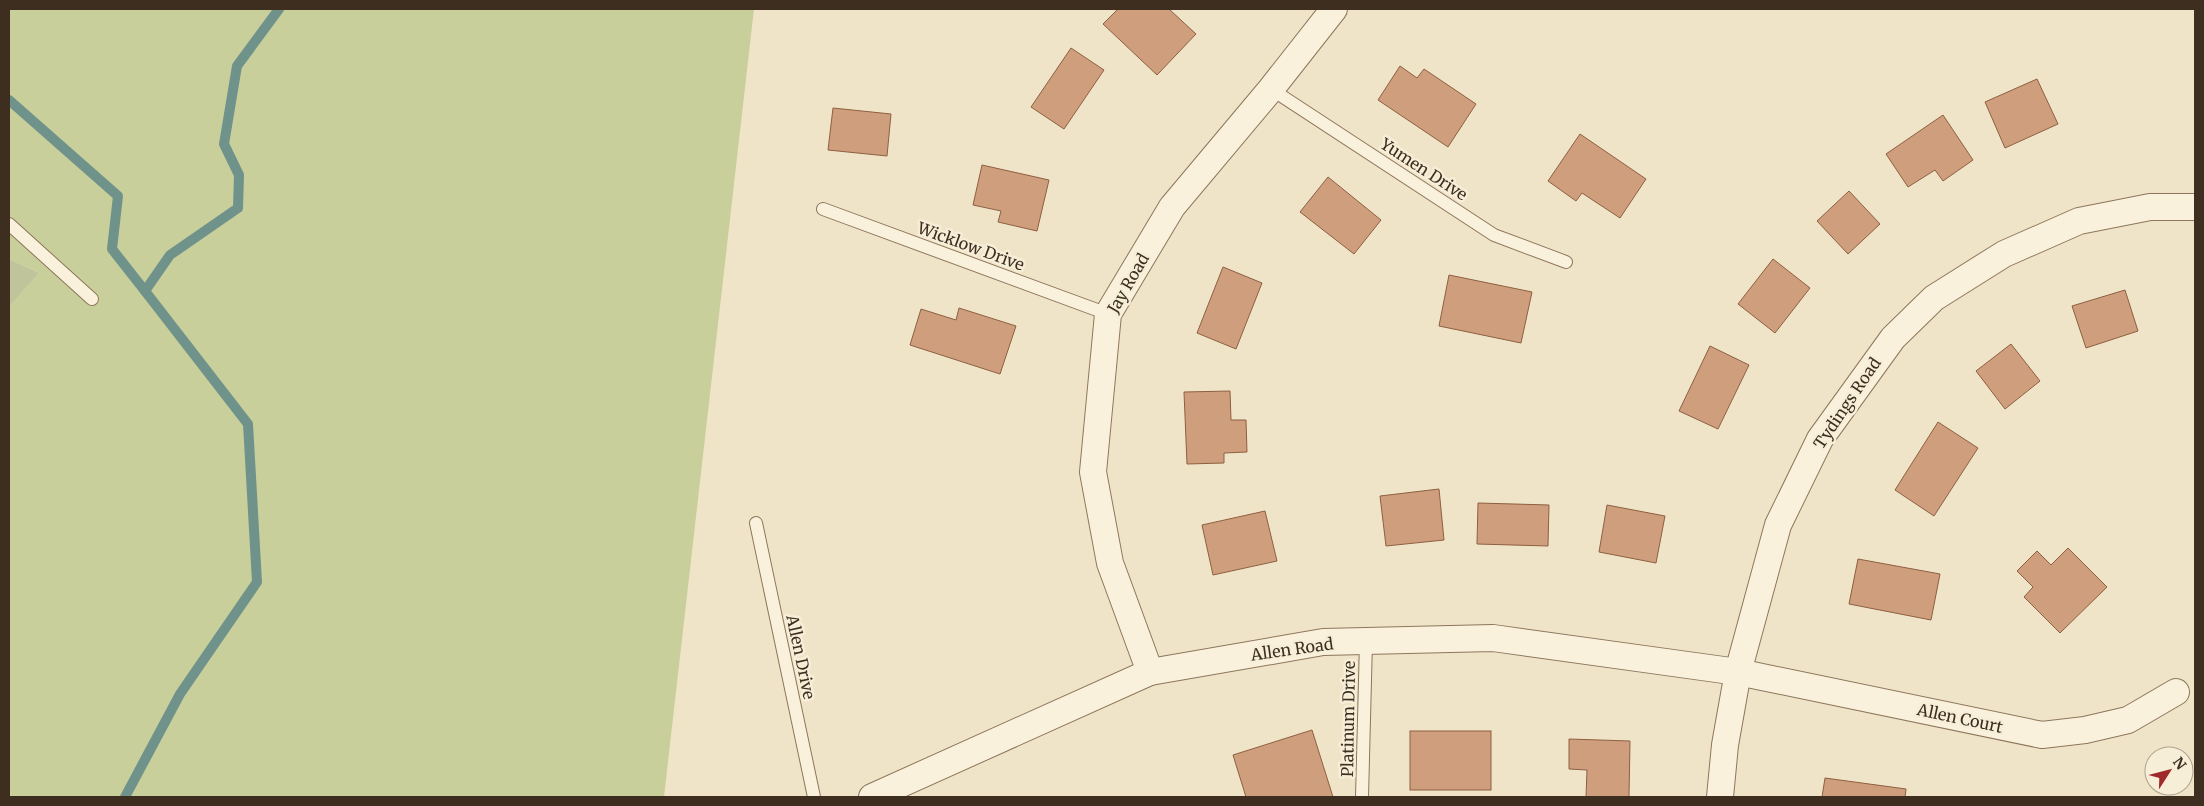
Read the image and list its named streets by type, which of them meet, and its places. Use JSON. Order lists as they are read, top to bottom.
{
  "streets": {
    "street": [
      "Jay Road",
      "Tydings Road",
      "Allen Road",
      "Allen Court"
    ],
    "lane": [
      "Yumen Drive",
      "Wicklow Drive",
      "Allen Drive",
      "Platinum Drive"
    ]
  },
  "crossings": [
    ["Yumen Drive", "Jay Road"],
    ["Wicklow Drive", "Jay Road"],
    ["Jay Road", "Allen Road"],
    ["Tydings Road", "Allen Road"],
    ["Tydings Road", "Allen Court"],
    ["Allen Road", "Allen Court"],
    ["Allen Road", "Platinum Drive"]
  ],
  "north": "top right"
}
